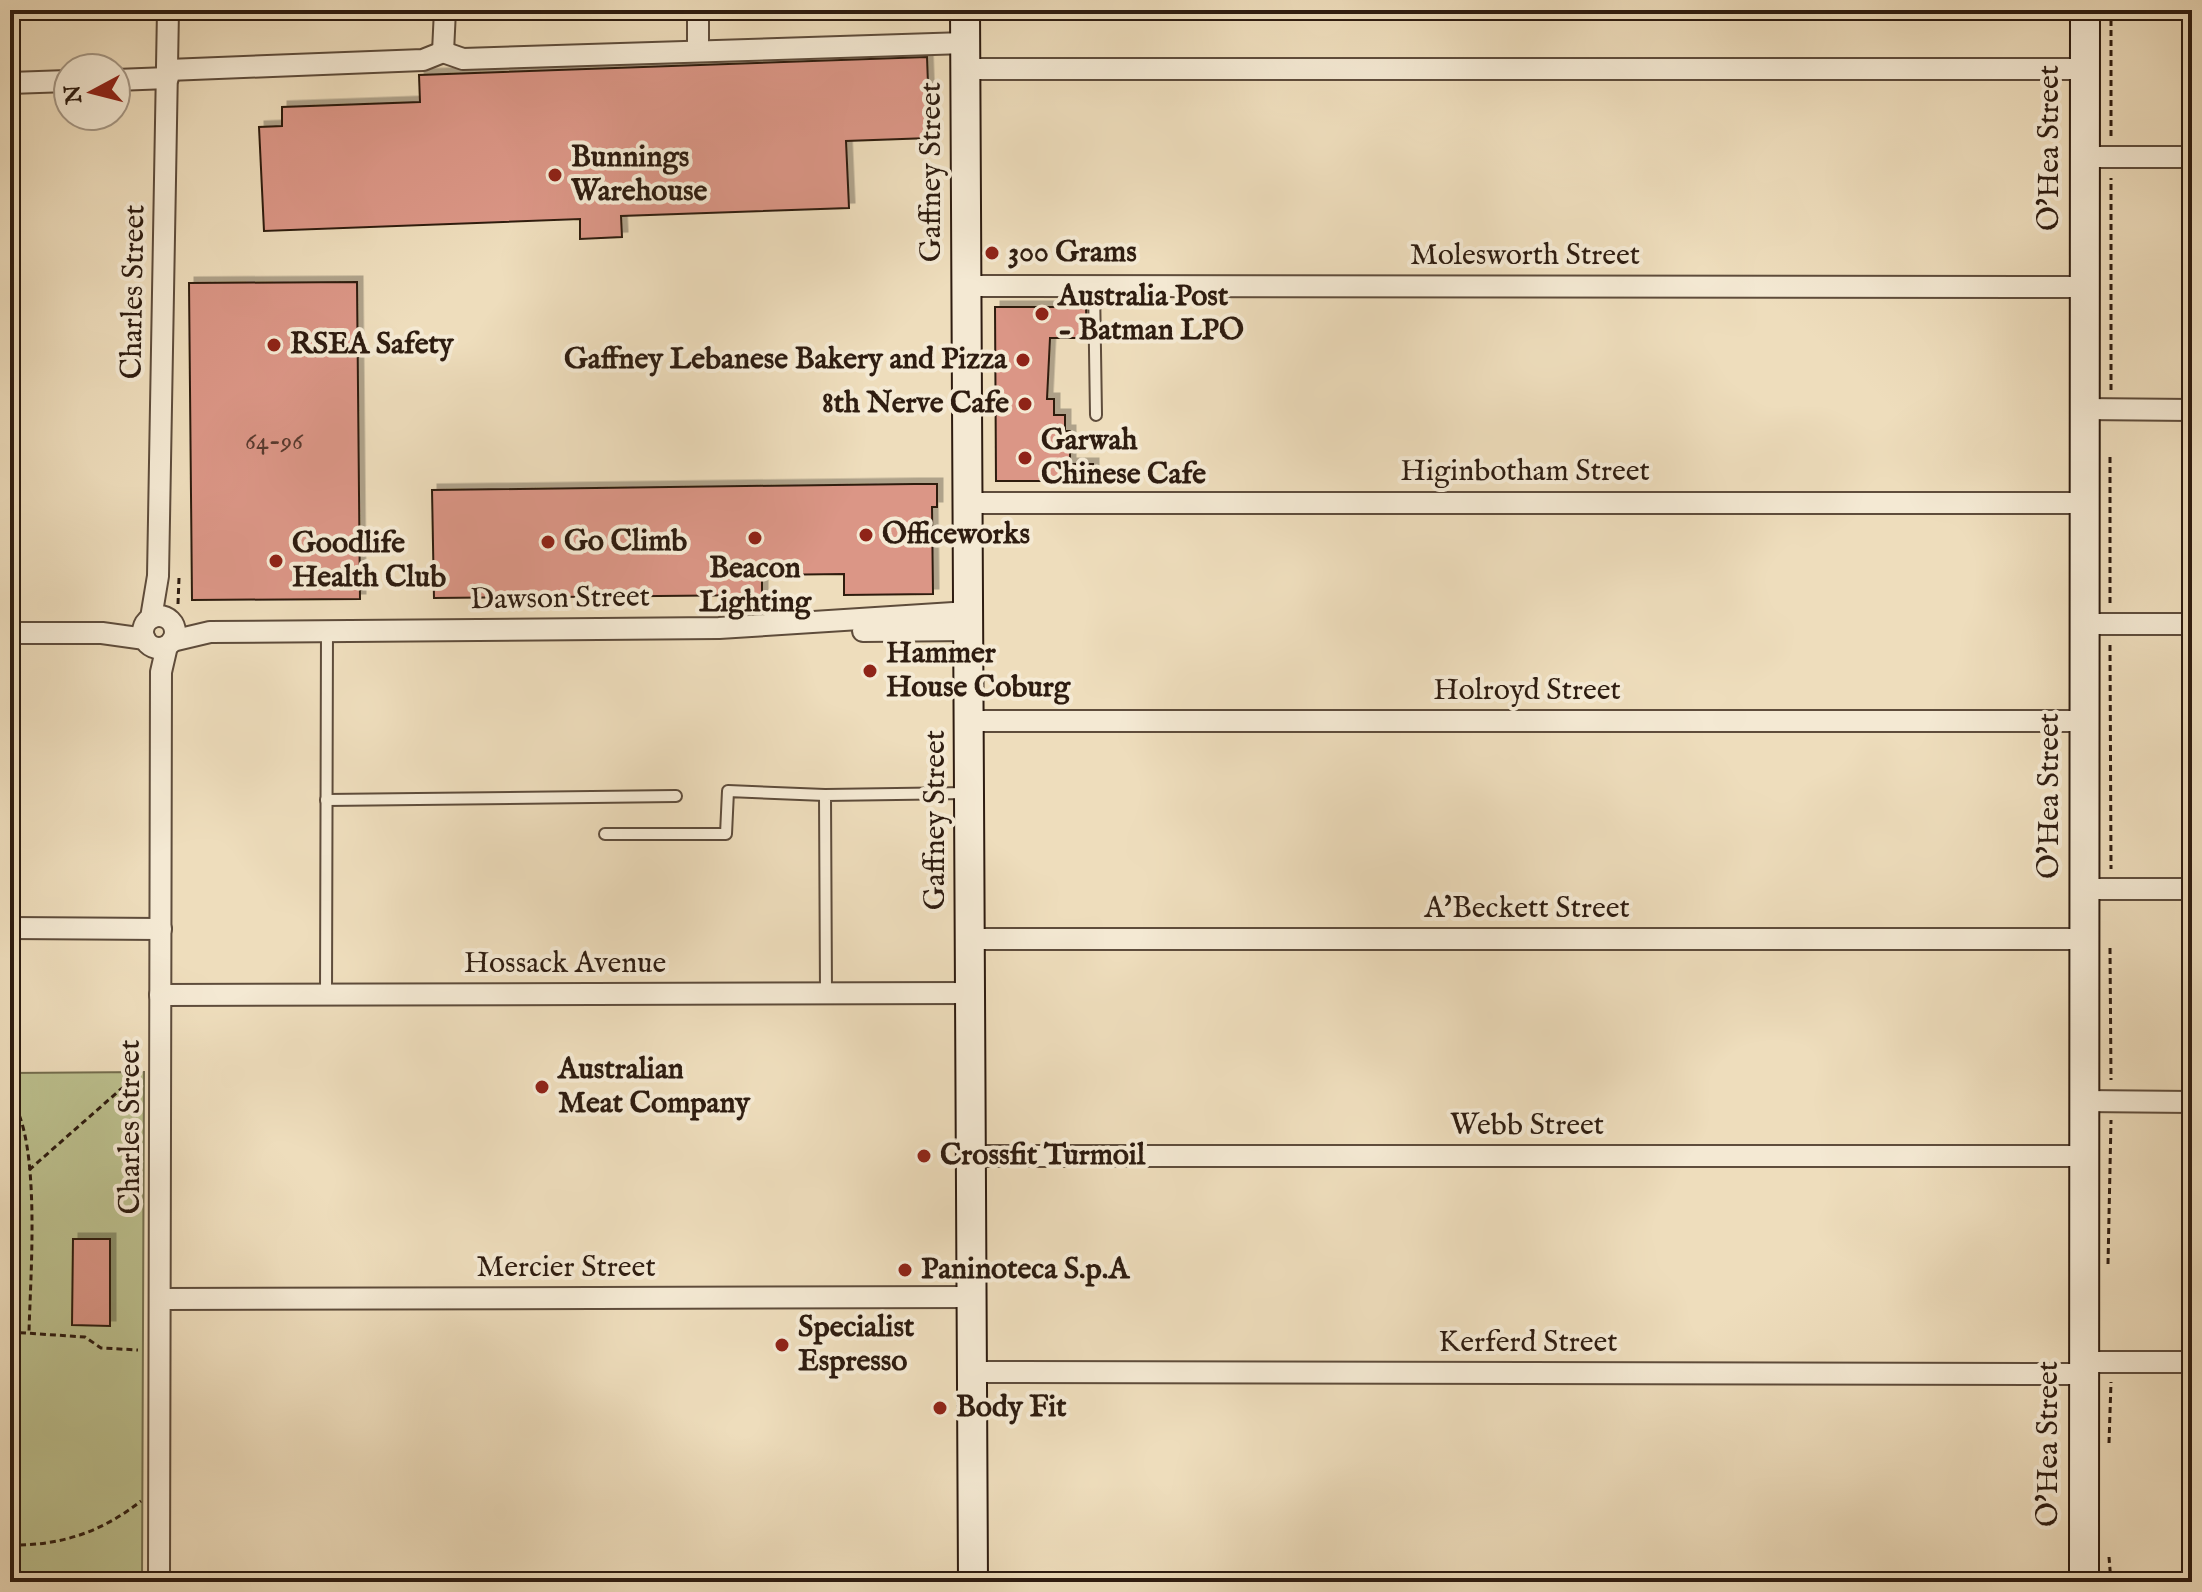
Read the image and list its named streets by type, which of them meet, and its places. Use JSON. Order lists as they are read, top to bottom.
{
  "streets": {
    "street": [
      "O'Hea Street",
      "Gaffney Street",
      "Molesworth Street",
      "Charles Street",
      "Higinbotham Street",
      "Dawson Street",
      "Holroyd Street",
      "A'Beckett Street",
      "Hossack Avenue",
      "Webb Street",
      "Mercier Street",
      "Kerferd Street"
    ]
  },
  "crossings": [
    ["O'Hea Street", "Molesworth Street"],
    ["O'Hea Street", "Higinbotham Street"],
    ["O'Hea Street", "Holroyd Street"],
    ["O'Hea Street", "A'Beckett Street"],
    ["O'Hea Street", "Webb Street"],
    ["O'Hea Street", "Kerferd Street"],
    ["Gaffney Street", "Molesworth Street"],
    ["Gaffney Street", "Higinbotham Street"],
    ["Gaffney Street", "Dawson Street"],
    ["Gaffney Street", "Holroyd Street"],
    ["Gaffney Street", "A'Beckett Street"],
    ["Gaffney Street", "Hossack Avenue"],
    ["Gaffney Street", "Webb Street"],
    ["Gaffney Street", "Mercier Street"],
    ["Gaffney Street", "Kerferd Street"],
    ["Charles Street", "Dawson Street"],
    ["Charles Street", "Hossack Avenue"],
    ["Charles Street", "Mercier Street"]
  ],
  "places": [
    "Bunnings Warehouse",
    "300 Grams",
    "Australia Post - Batman LPO",
    "RSEA Safety",
    "Gaffney Lebanese Bakery and Pizza",
    "8th Nerve Cafe",
    "Garwah Chinese Cafe",
    "Officeworks",
    "Beacon Lighting",
    "Go Climb",
    "Goodlife Health Club",
    "Hammer House Coburg",
    "Australian Meat Company",
    "Crossfit Turmoil",
    "Paninoteca S.p.A",
    "Specialist Espresso",
    "Body Fit"
  ],
  "house_numbers": ["64-96"],
  "north": "left"
}
